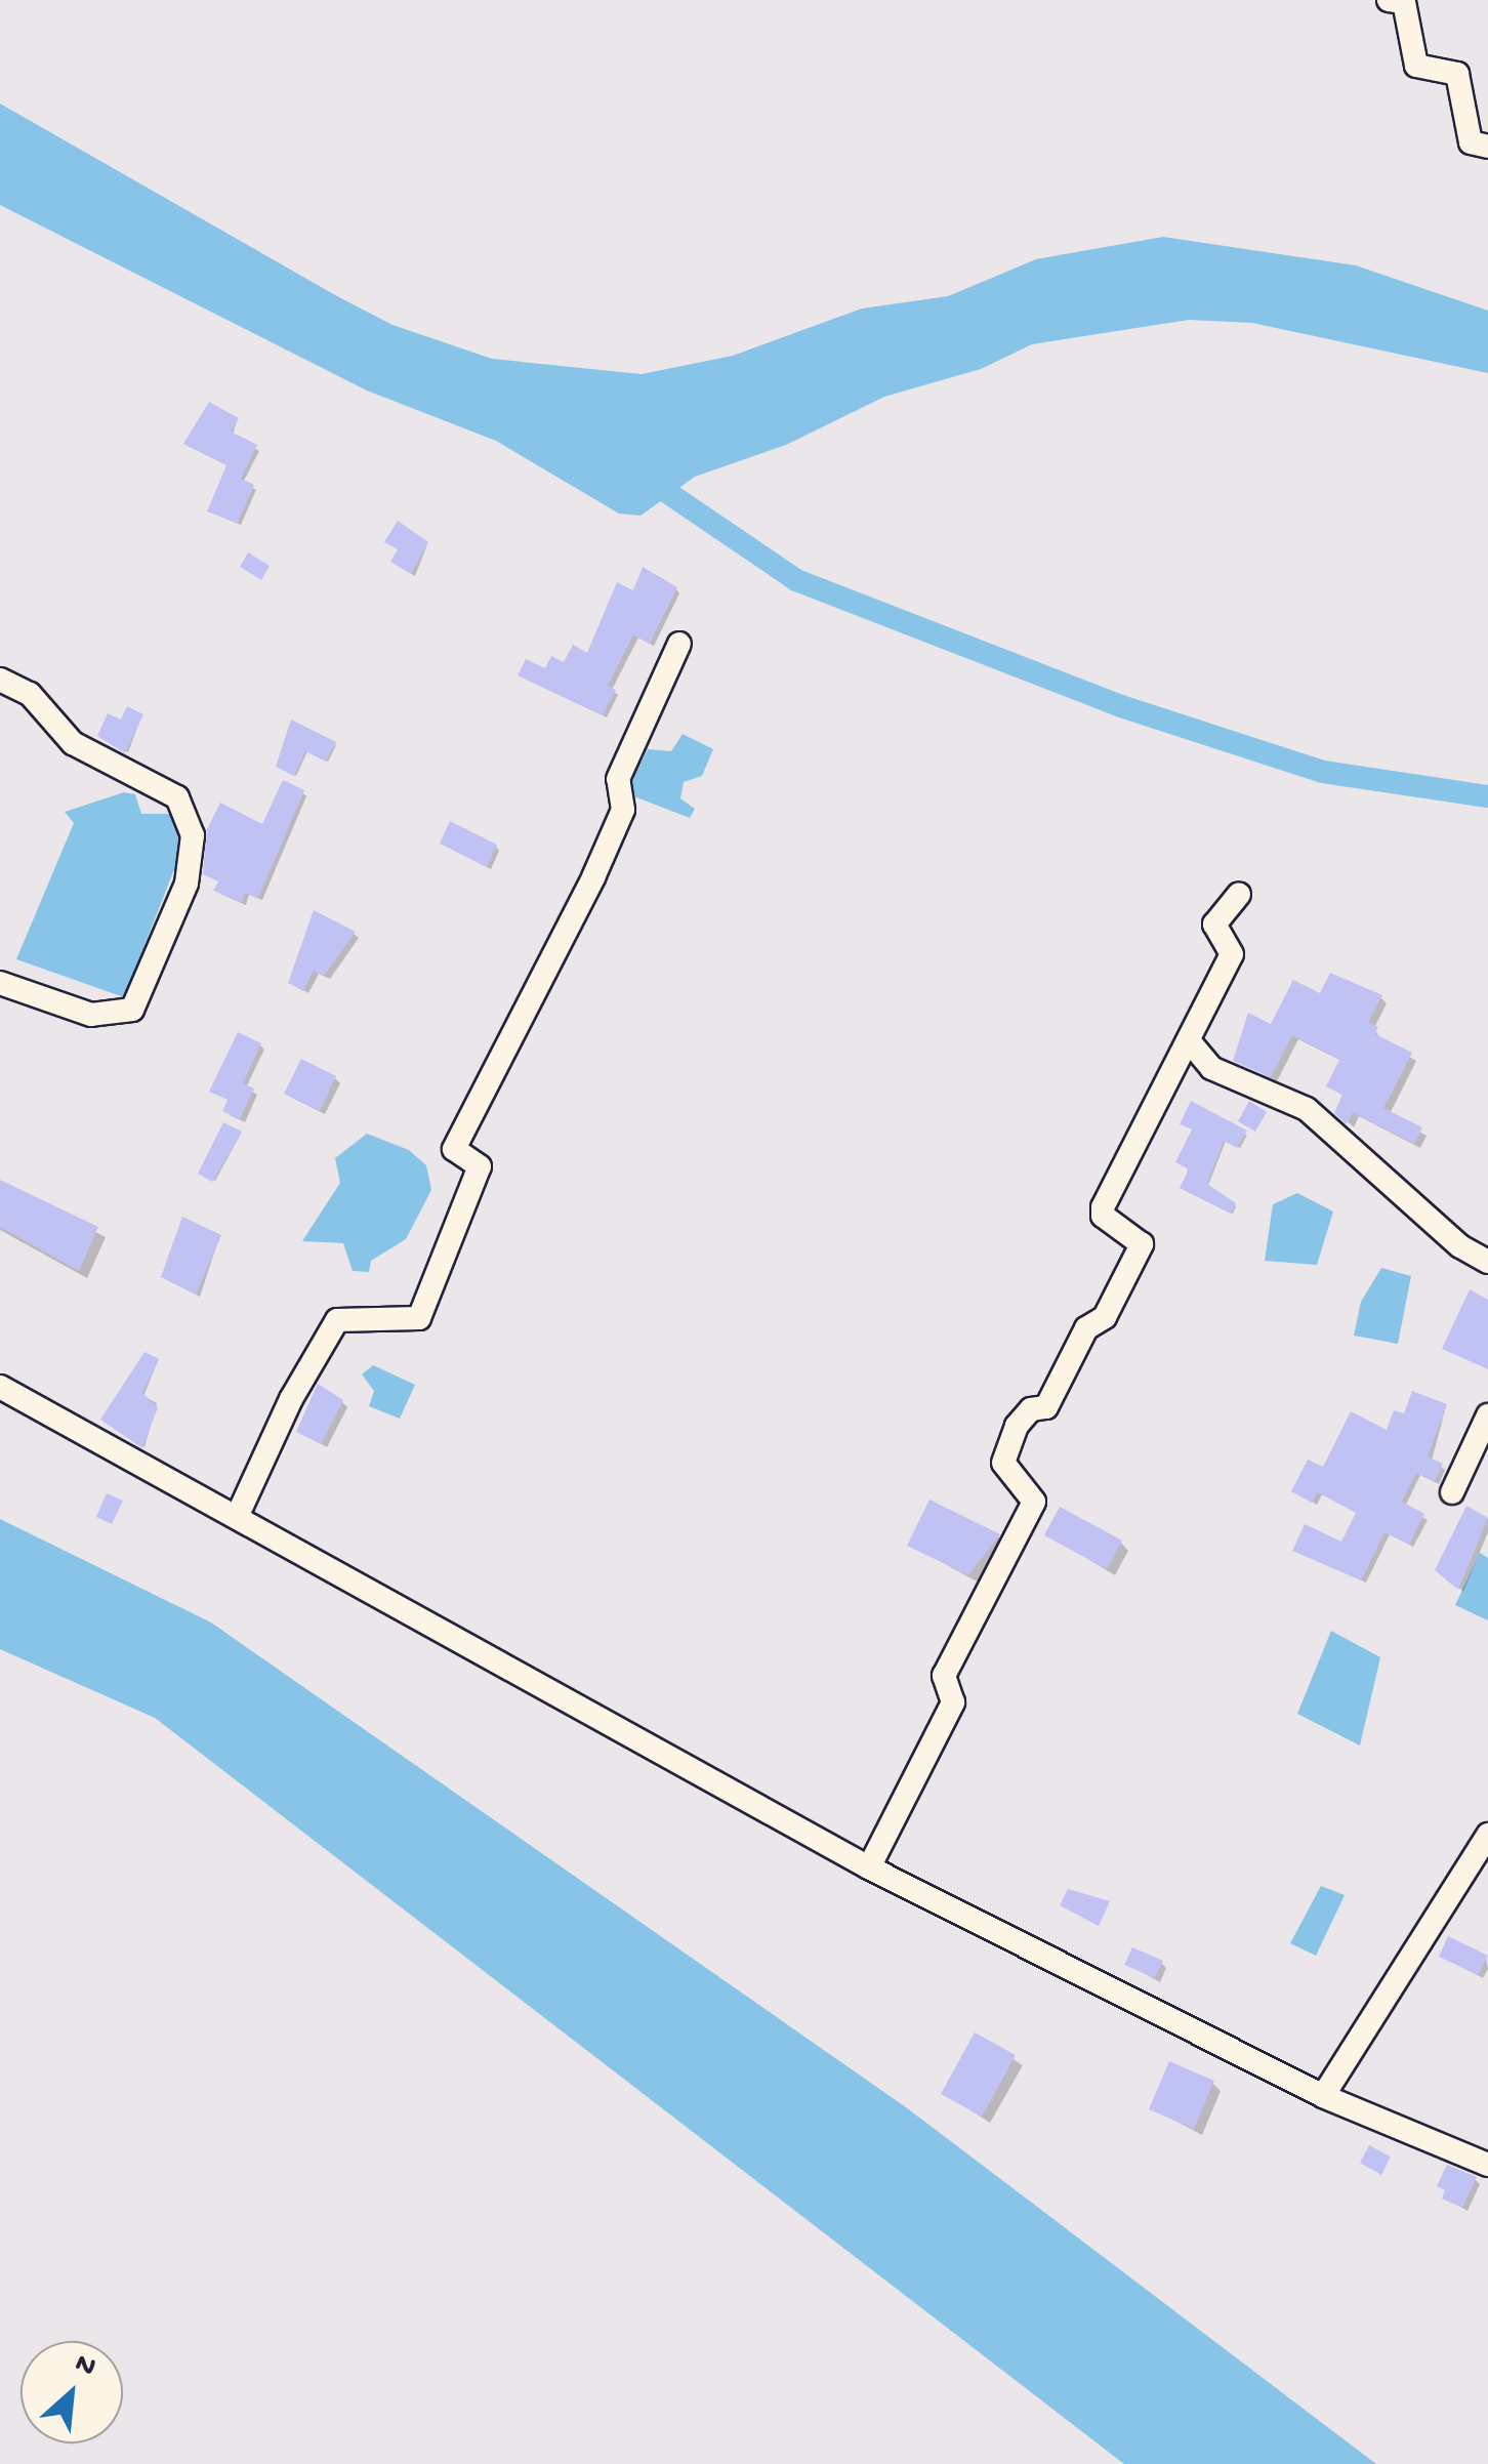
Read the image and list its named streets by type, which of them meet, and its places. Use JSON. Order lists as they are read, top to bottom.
{
  "north": "top right"
}
